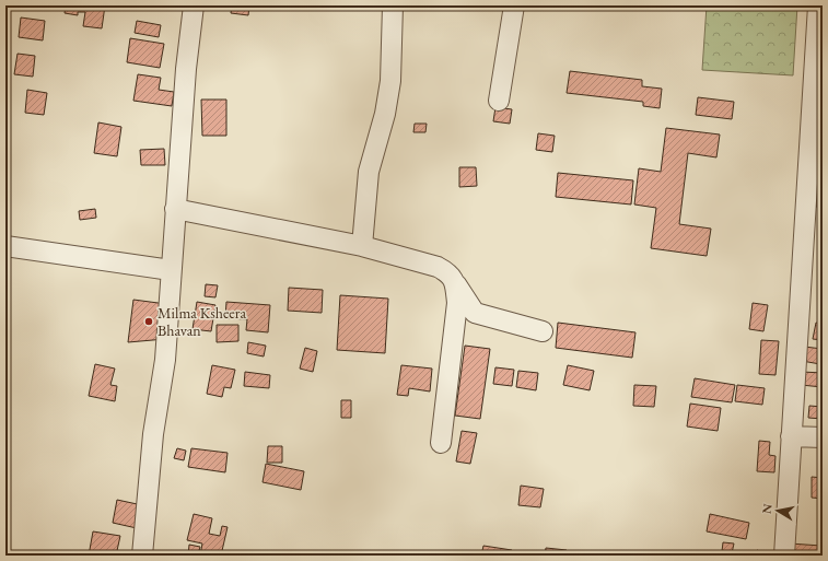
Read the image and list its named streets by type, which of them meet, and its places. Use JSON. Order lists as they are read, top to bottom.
{
  "places": ["Milma Ksheera Bhavan"],
  "north": "left"
}
